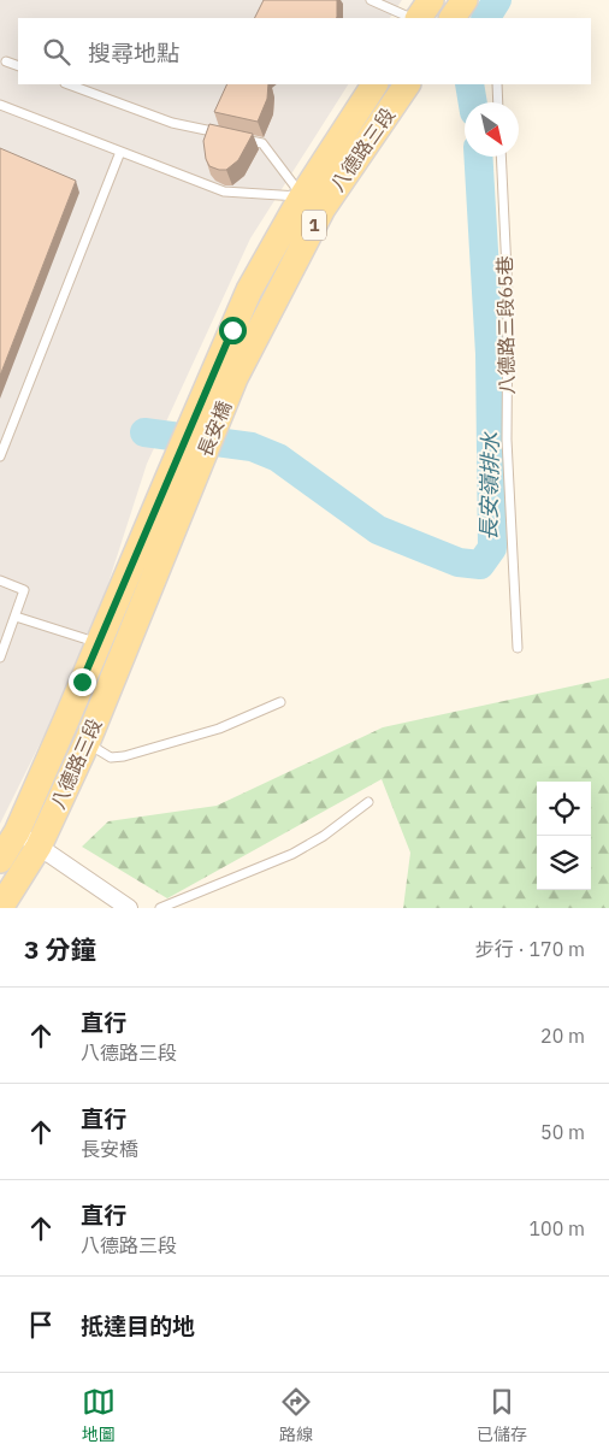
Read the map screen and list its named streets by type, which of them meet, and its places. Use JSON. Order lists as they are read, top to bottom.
{
  "streets": {
    "main road": ["八德路三段", "1", "長安橋"],
    "lane": ["八德路三段65巷"]
  },
  "crossings": [
    ["八德路三段", "長安橋"]
  ],
  "water": ["長安嶺排水"],
  "north": "bottom right",
  "page": {
    "search": "搜尋地點",
    "heading": ["3 分鐘", "步行 · 170 m"],
    "list": [
      ["直行", "八德路三段", "20 m"],
      ["直行", "長安橋", "50 m"],
      ["直行", "八德路三段", "100 m"],
      "抵達目的地"
    ],
    "nav": ["地圖", "路線", "已儲存"]
  }
}
